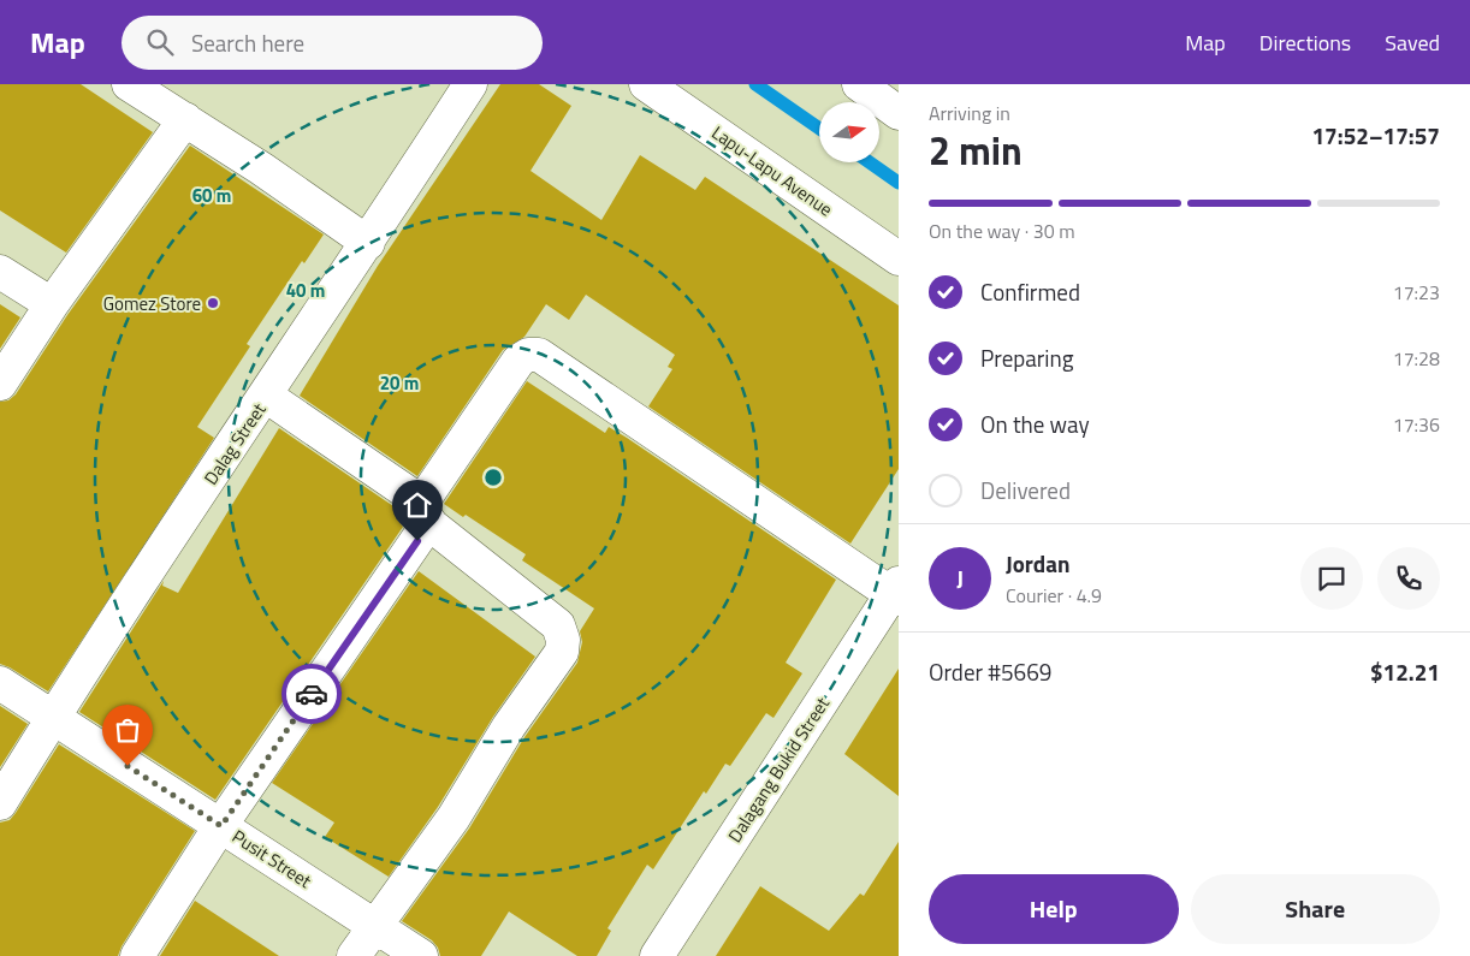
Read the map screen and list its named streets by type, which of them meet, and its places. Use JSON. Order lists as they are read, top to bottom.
{
  "streets": {
    "street": [
      "Lapu-Lapu Avenue",
      "Dalag Street",
      "Dalagang Bukid Street",
      "Pusit Street"
    ]
  },
  "crossings": [
    ["Dalag Street", "Pusit Street"]
  ],
  "places": ["Gomez Store"],
  "north": "right",
  "page": {
    "header": "Map",
    "search": "Search here",
    "nav": ["Map", "Directions", "Saved"],
    "heading": ["2 min", "Arriving in", "17:52–17:57"],
    "panel": [
      "Jordan",
      "Courier · 4.9",
      "Order #5669",
      "$12.21"
    ],
    "bar": "On the way · 30 m",
    "list": [
      ["Confirmed", "17:23"],
      ["Preparing", "17:28"],
      ["On the way", "17:36"],
      "Delivered"
    ],
    "round": "J",
    "buttons": ["Help", "Share"]
  },
  "rings": ["60 m", "40 m", "20 m"]
}
